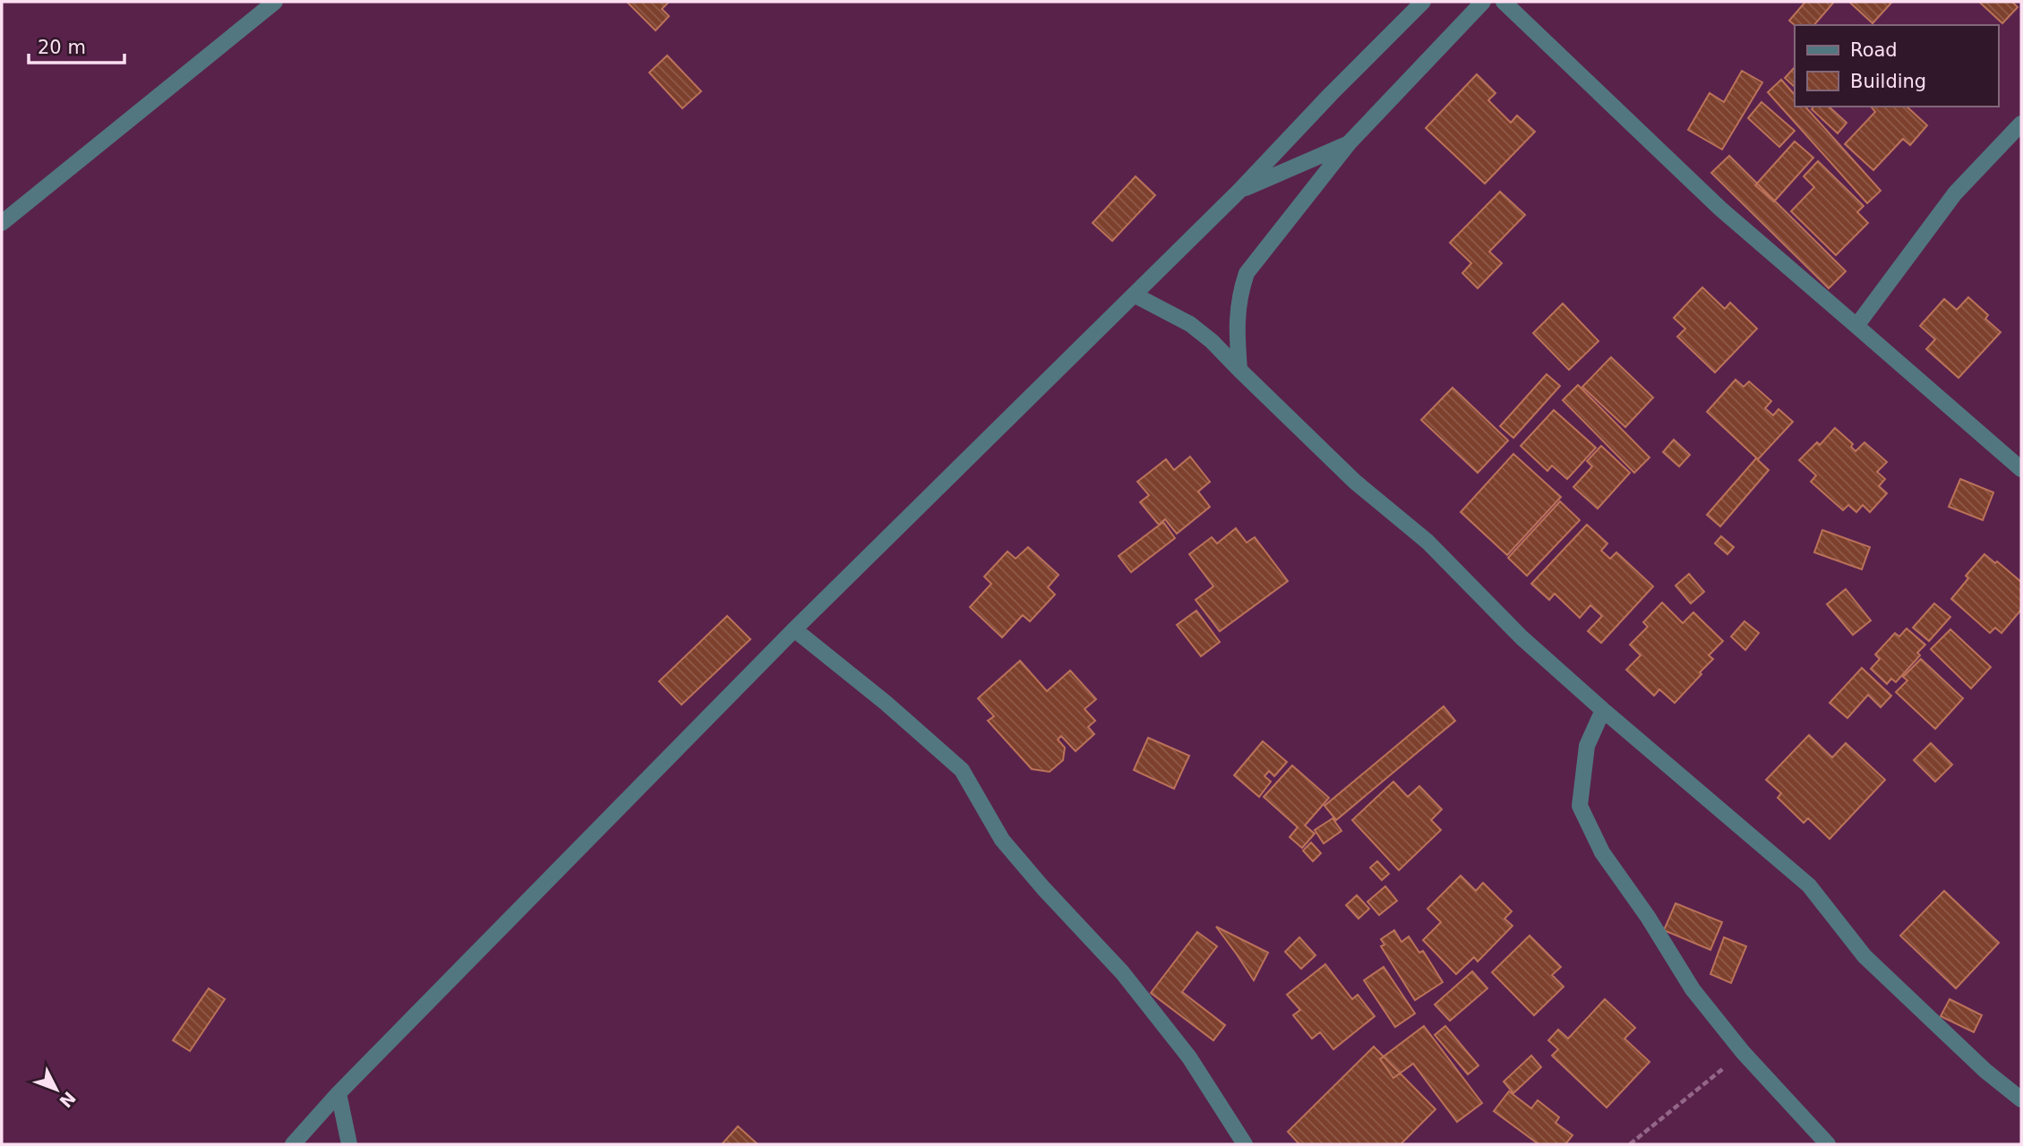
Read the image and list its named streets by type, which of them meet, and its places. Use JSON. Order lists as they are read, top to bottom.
{
  "legend": ["Road", "Building"],
  "scale_bar": "20 m",
  "north": "bottom right"
}
